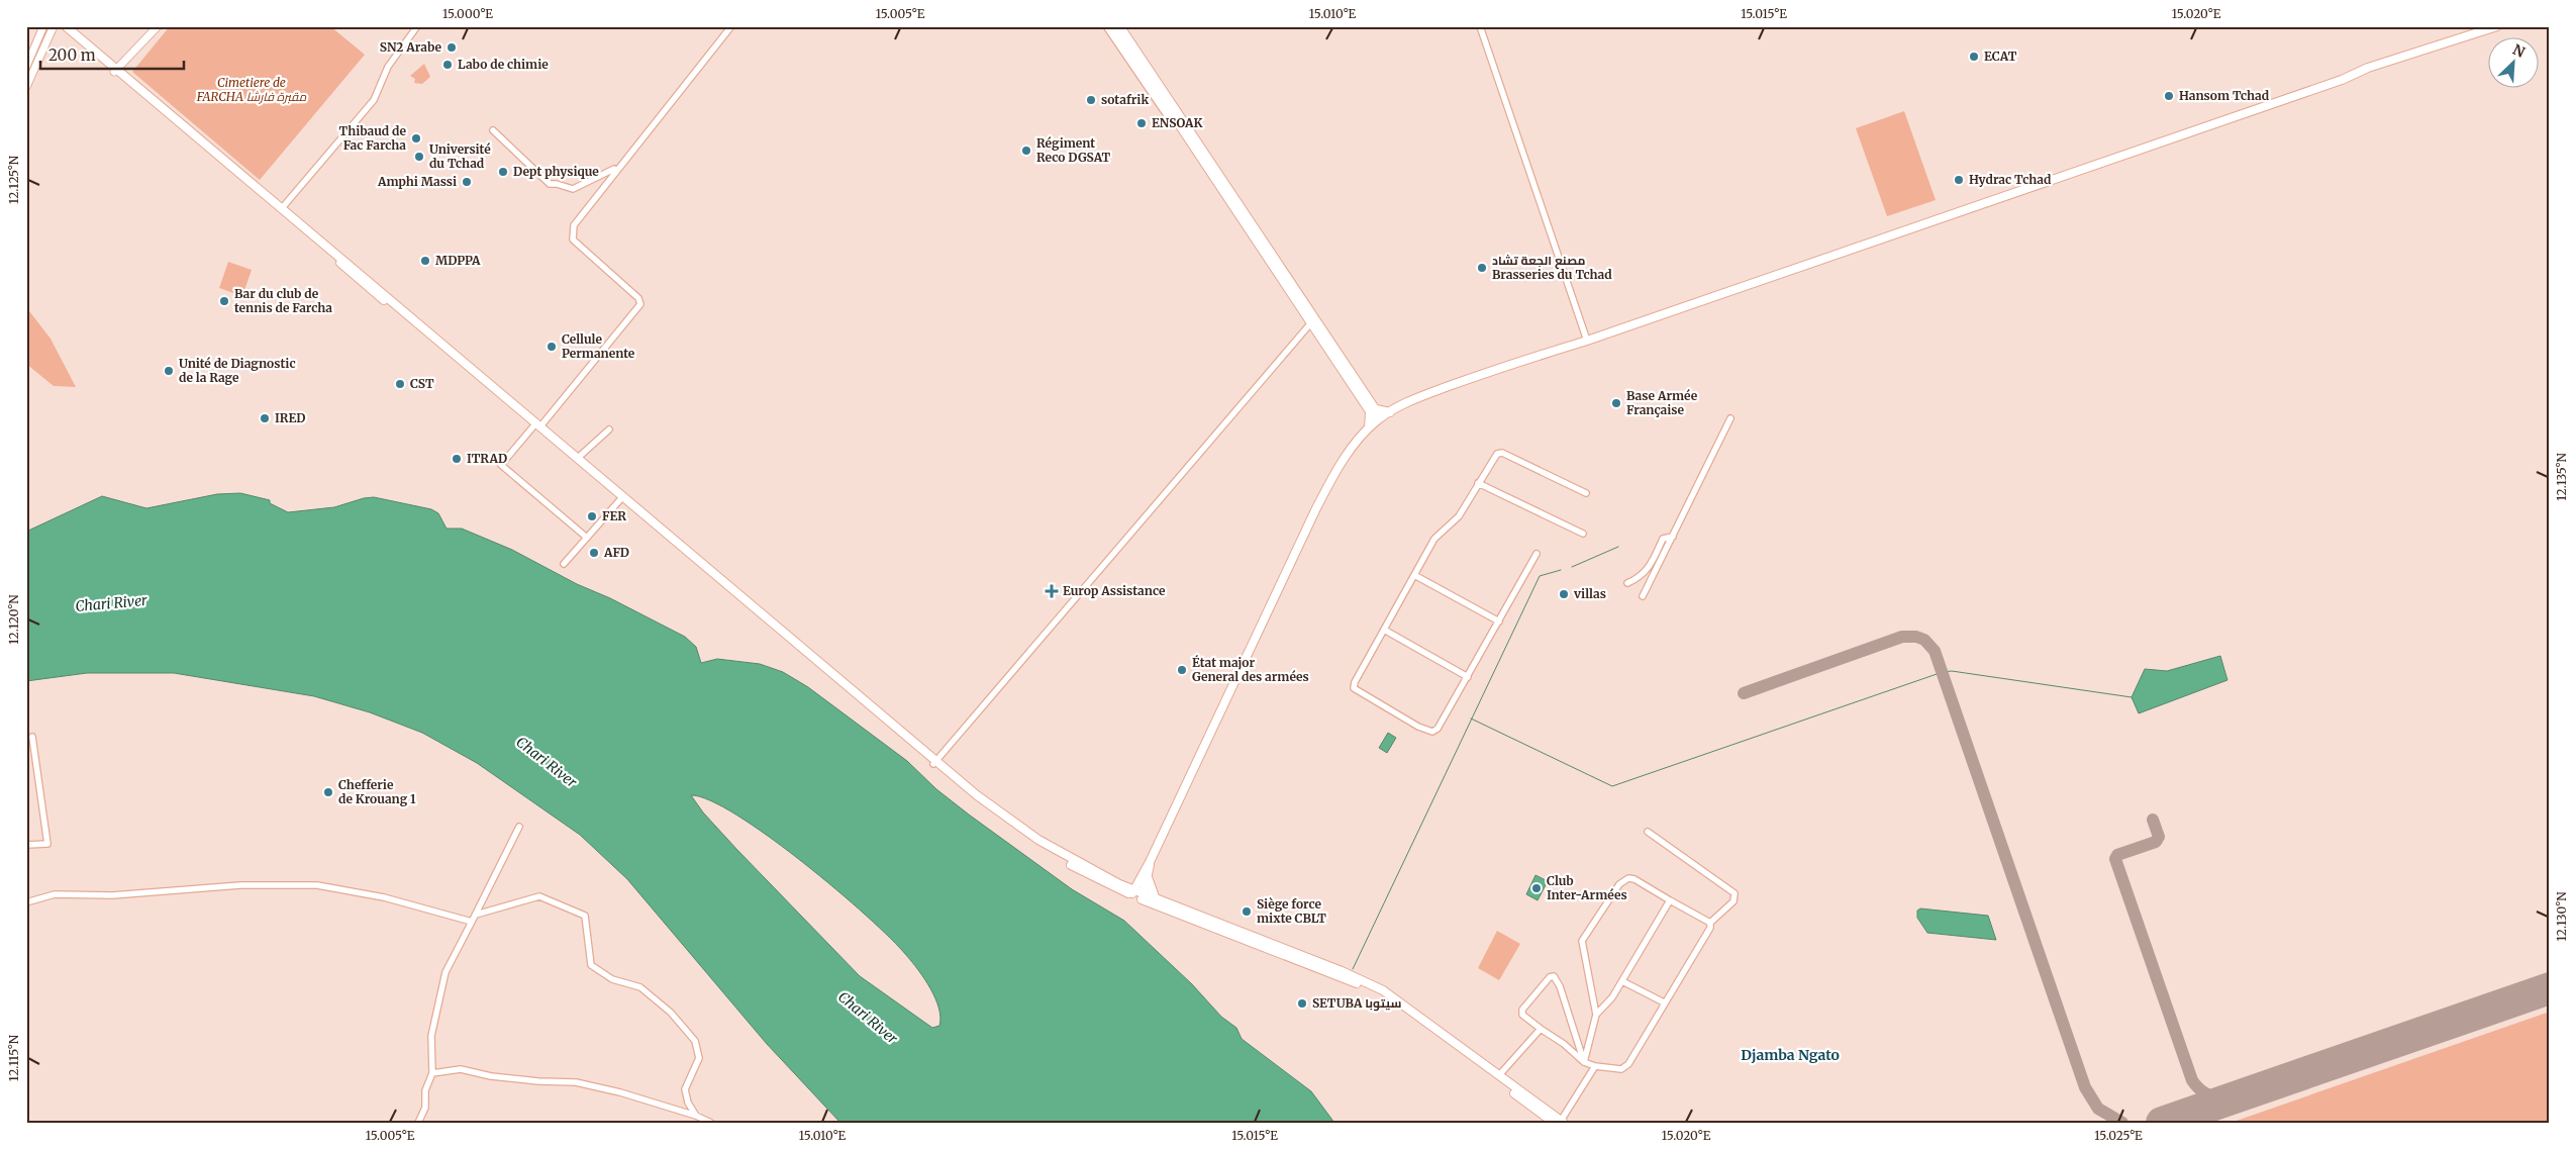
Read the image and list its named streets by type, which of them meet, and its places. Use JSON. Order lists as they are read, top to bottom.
{
  "districts": ["Djamba Ngato"],
  "water": ["Chari River"],
  "parks": ["Cimetiere de FARCHA مقبرة فارشا"],
  "places": {
    "other": [
      "SN2 Arabe",
      "ECAT",
      "Labo de chimie",
      "Hansom Tchad",
      "sotafrik",
      "ENSOAK",
      "Thibaud de Fac Farcha",
      "Régiment Reco DGSAT",
      "Université du Tchad",
      "Dept physique",
      "Hydrac Tchad",
      "Amphi Massi",
      "MDPPA",
      "مصنع الجعة تشاد Brasseries du Tchad",
      "Bar du club de tennis de Farcha",
      "Cellule Permanente",
      "Unité de Diagnostic de la Rage",
      "CST",
      "Base Armée Française",
      "IRED",
      "ITRAD",
      "FER",
      "AFD",
      "villas",
      "État major General des armées",
      "Chefferie de Krouang 1",
      "Club Inter-Armées",
      "Siège force mixte CBLT",
      "SETUBA سيتوبا"
    ],
    "health": ["Europ Assistance"]
  },
  "scale_bar": "200 m",
  "north": "top right",
  "coordinates": [
    "15.000°E",
    "15.005°E",
    "15.010°E",
    "15.015°E",
    "15.020°E",
    "12.125°N",
    "12.135°N",
    "12.120°N",
    "12.130°N",
    "12.115°N",
    "15.025°E"
  ]
}
